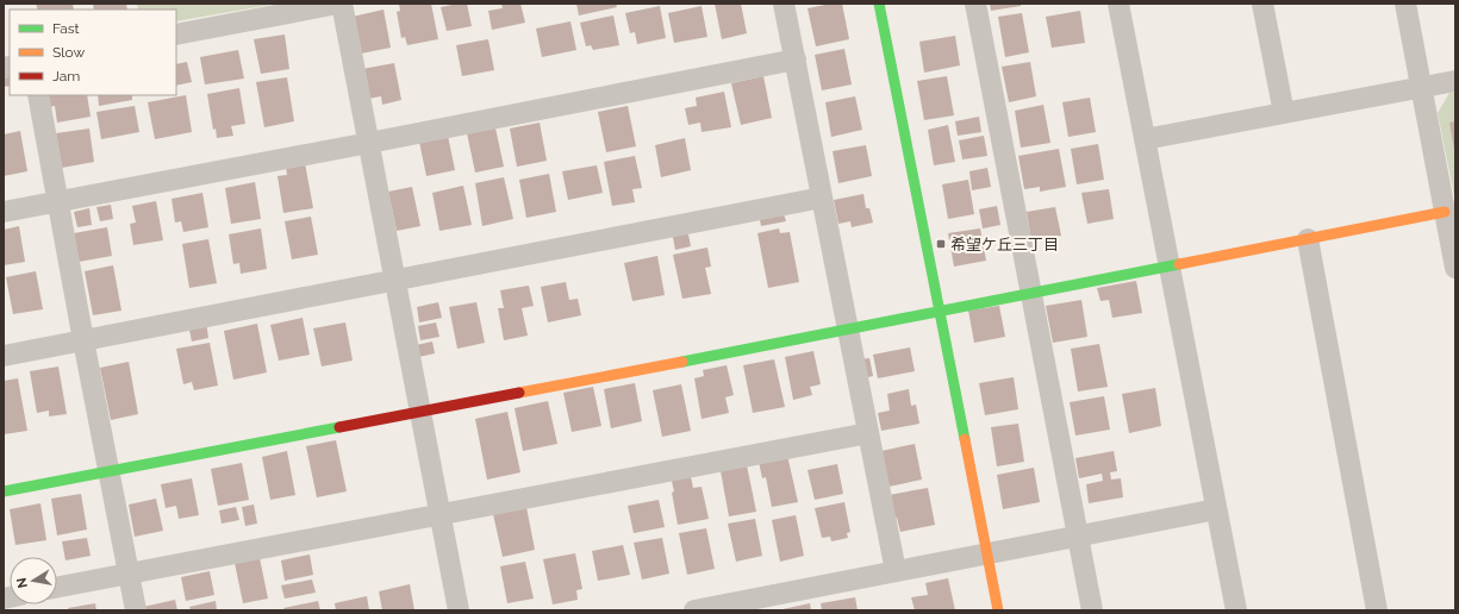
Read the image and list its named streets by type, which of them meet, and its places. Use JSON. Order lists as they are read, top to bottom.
{
  "places": {
    "transit": ["希望ケ丘三丁目"]
  },
  "legend": ["Fast", "Slow", "Jam"],
  "north": "left"
}
